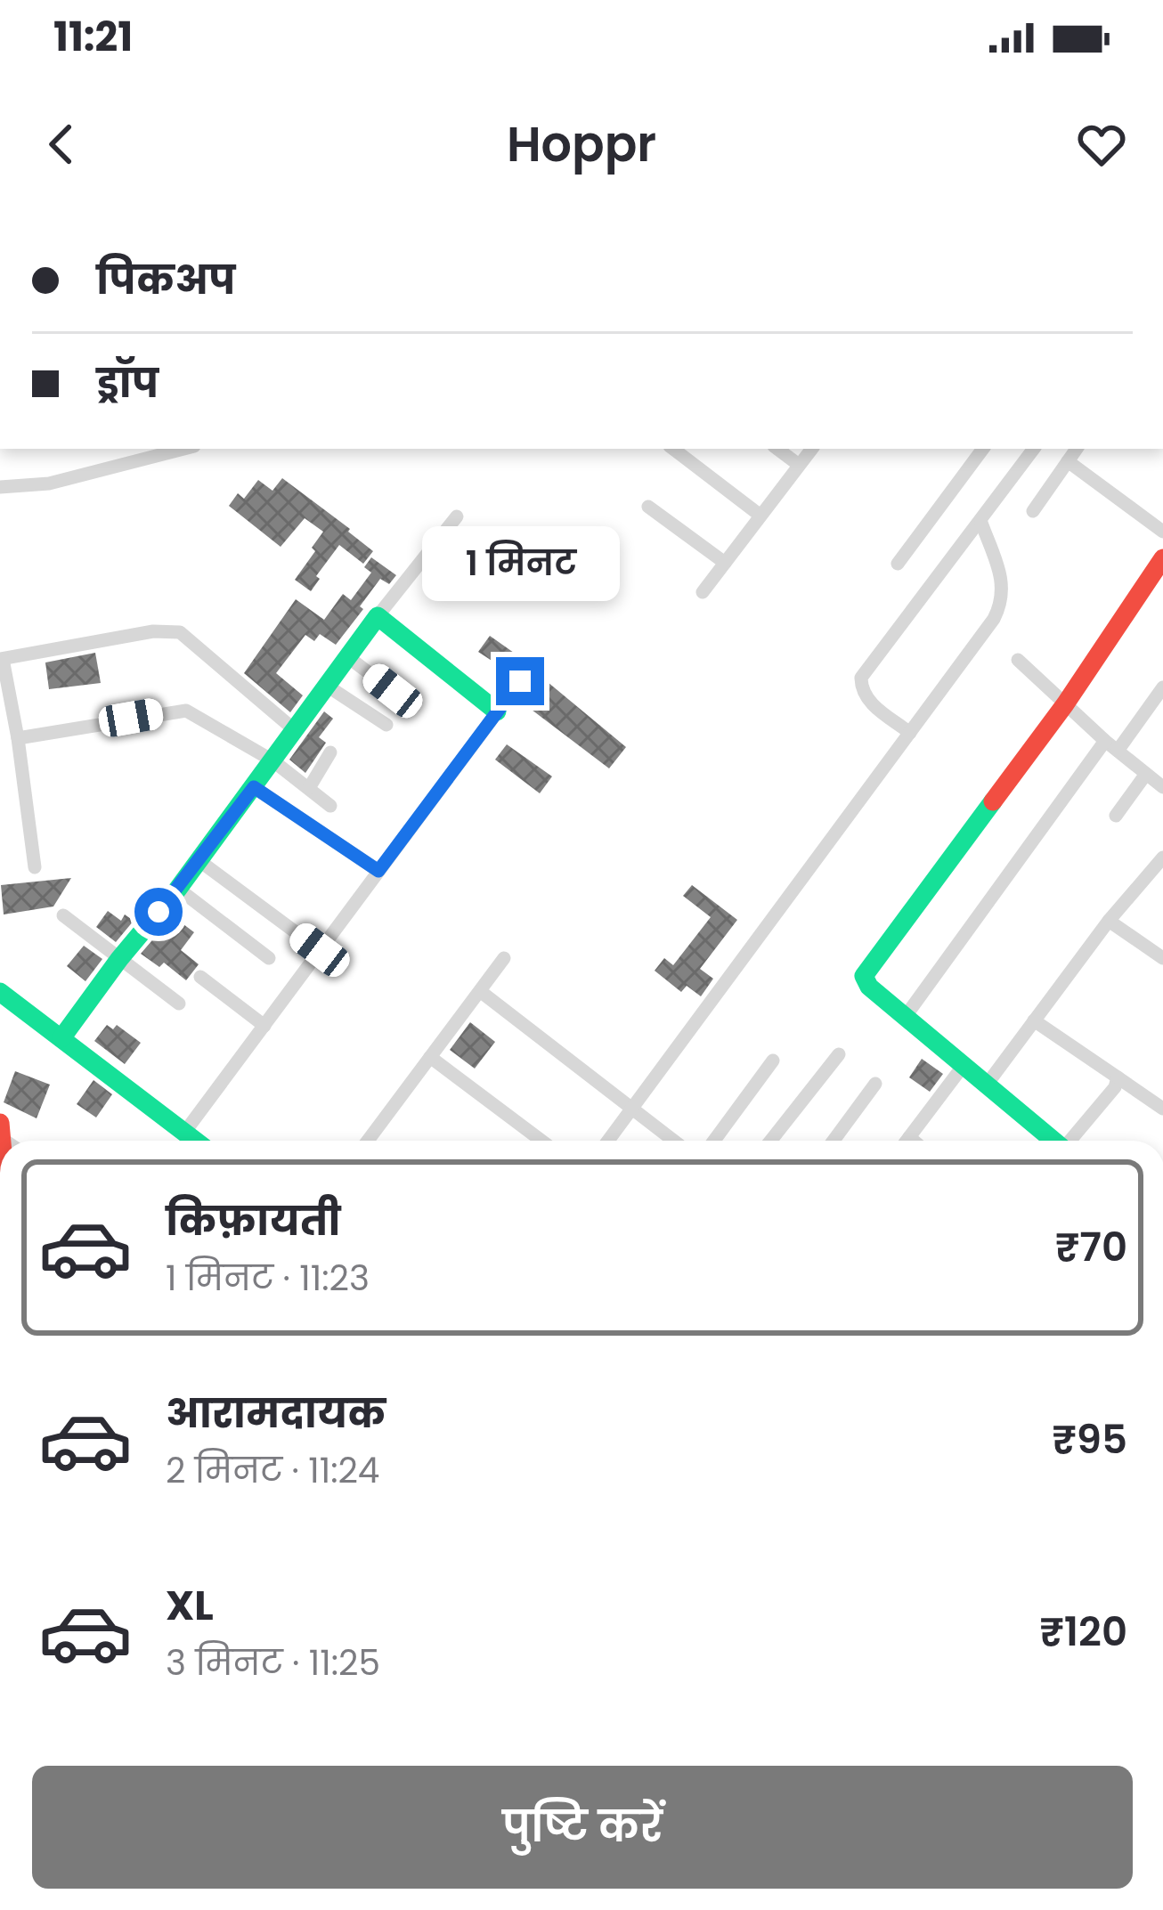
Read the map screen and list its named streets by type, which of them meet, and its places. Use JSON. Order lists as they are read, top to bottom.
{
  "page": {
    "status": "11:21",
    "header": "Hoppr",
    "banner": ["पिकअप", "ड्रॉप"],
    "bubble": "1 मिनट",
    "list": [
      {
        "name": "किफ़ायती",
        "note": "1 मिनट · 11:23",
        "value": "₹70"
      },
      {
        "name": "आरामदायक",
        "note": "2 मिनट · 11:24",
        "value": "₹95"
      },
      {
        "name": "XL",
        "note": "3 मिनट · 11:25",
        "value": "₹120"
      }
    ],
    "buttons": "पुष्टि करें"
  }
}
